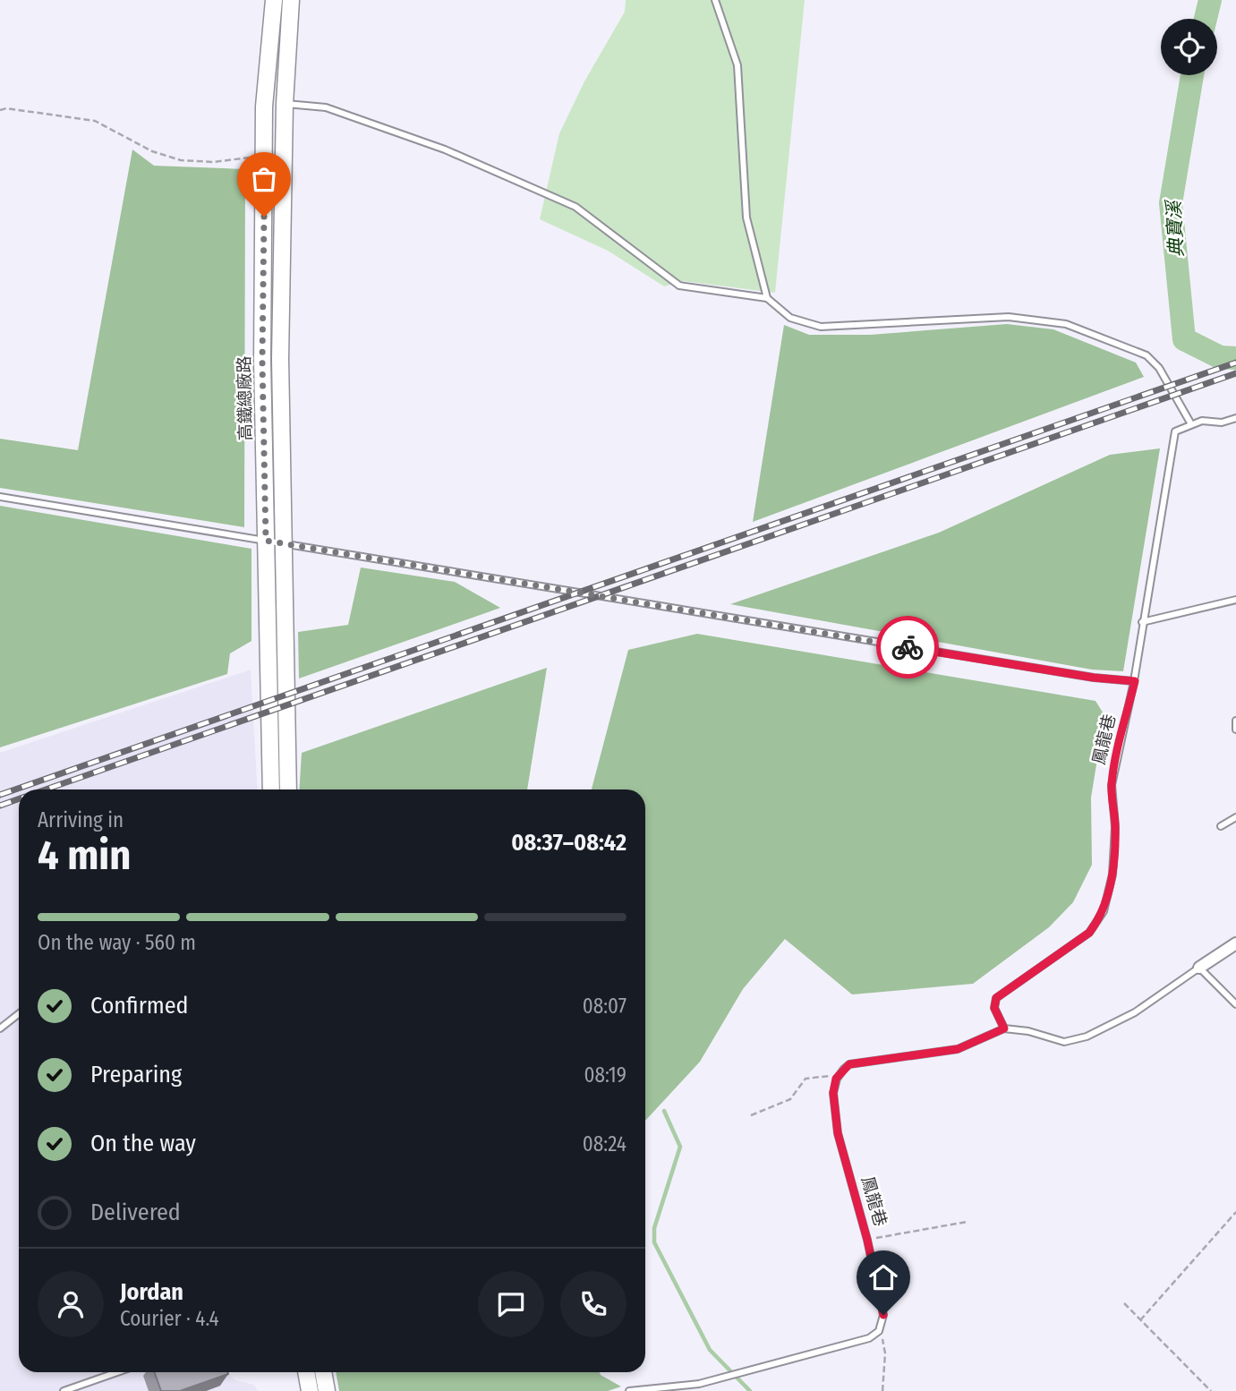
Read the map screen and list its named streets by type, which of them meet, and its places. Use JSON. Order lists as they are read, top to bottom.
{
  "streets": {
    "street": ["高鐵總廠路"],
    "lane": ["鳳龍巷"]
  },
  "water": ["典寶溪"],
  "page": {
    "heading": ["4 min", "Arriving in", "08:37–08:42"],
    "panel": ["Jordan", "Courier · 4.4"],
    "bar": "On the way · 560 m",
    "list": [
      ["Confirmed", "08:07"],
      ["Preparing", "08:19"],
      ["On the way", "08:24"],
      "Delivered"
    ]
  }
}
